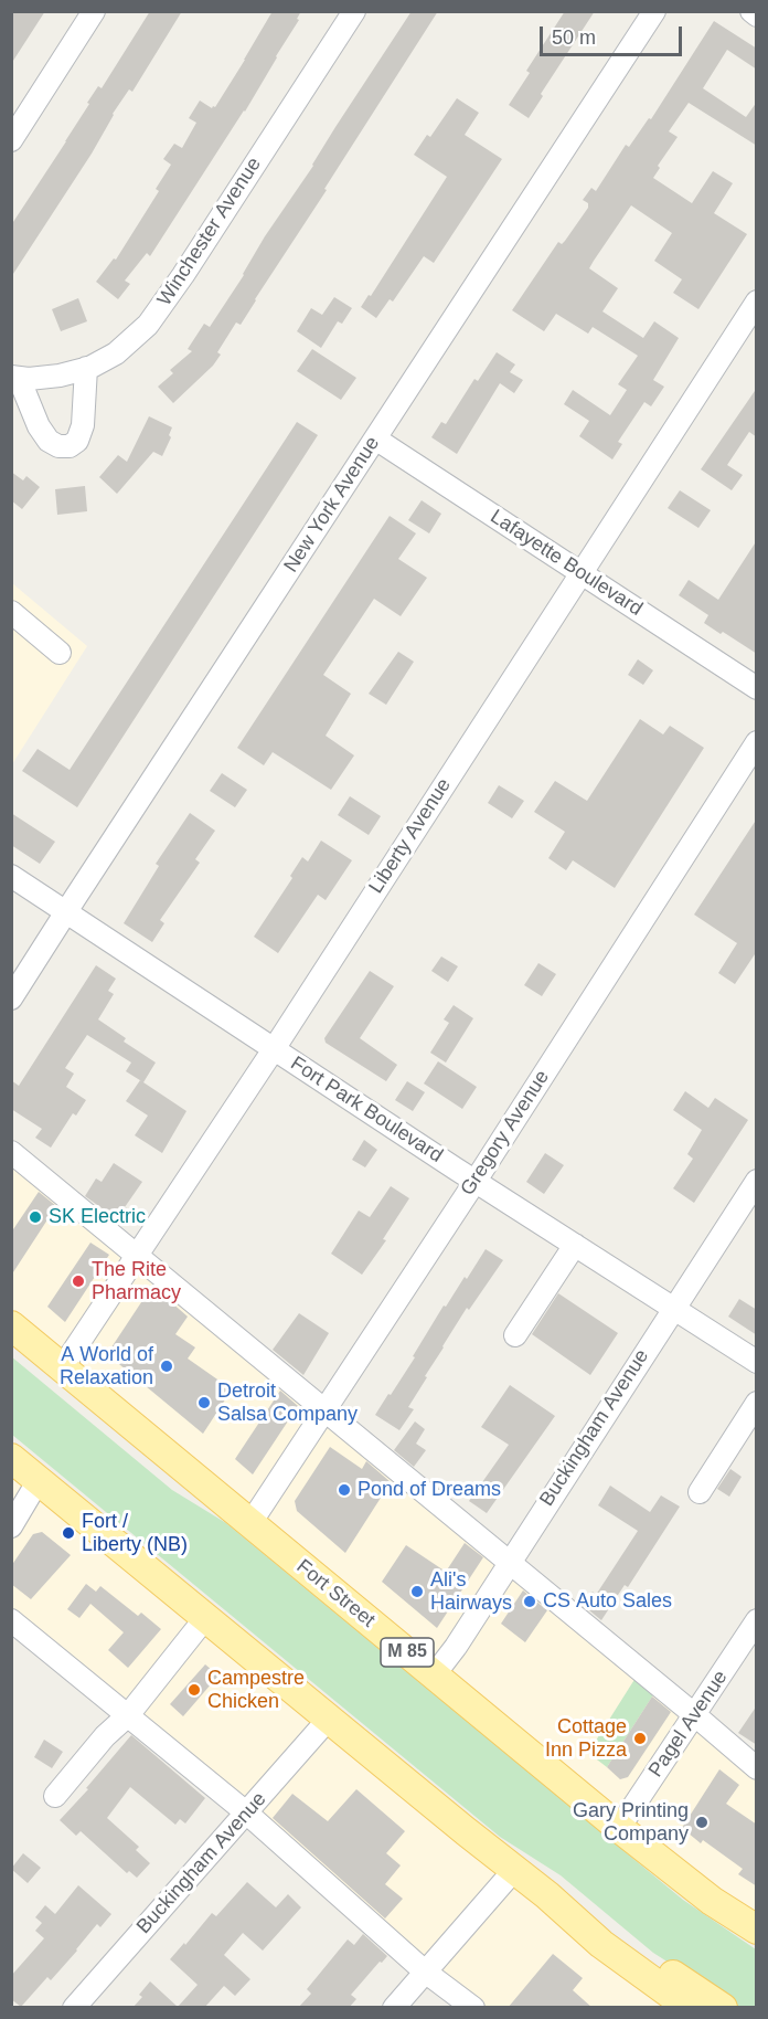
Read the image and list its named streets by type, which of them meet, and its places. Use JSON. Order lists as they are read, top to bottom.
{
  "streets": {
    "main road": ["Fort Street", "M 85"],
    "street": [
      "Winchester Avenue",
      "New York Avenue",
      "Lafayette Boulevard",
      "Liberty Avenue",
      "Fort Park Boulevard",
      "Gregory Avenue",
      "Buckingham Avenue",
      "Pagel Avenue"
    ]
  },
  "crossings": [
    ["New York Avenue", "Lafayette Boulevard"],
    ["New York Avenue", "Fort Park Boulevard"],
    ["Lafayette Boulevard", "Liberty Avenue"],
    ["Liberty Avenue", "Fort Park Boulevard"],
    ["Liberty Avenue", "Fort Street"],
    ["Fort Park Boulevard", "Gregory Avenue"],
    ["Fort Park Boulevard", "Buckingham Avenue"],
    ["Gregory Avenue", "Fort Street"],
    ["Buckingham Avenue", "Fort Street"],
    ["Fort Street", "Pagel Avenue"]
  ],
  "places": [
    "SK Electric",
    "The Rite Pharmacy",
    "A World of Relaxation",
    "Detroit Salsa Company",
    "Pond of Dreams",
    "Fort / Liberty (NB)",
    "Ali's Hairways",
    "CS Auto Sales",
    "Campestre Chicken",
    "Cottage Inn Pizza",
    "Gary Printing Company"
  ],
  "scale_bar": "50 m"
}
